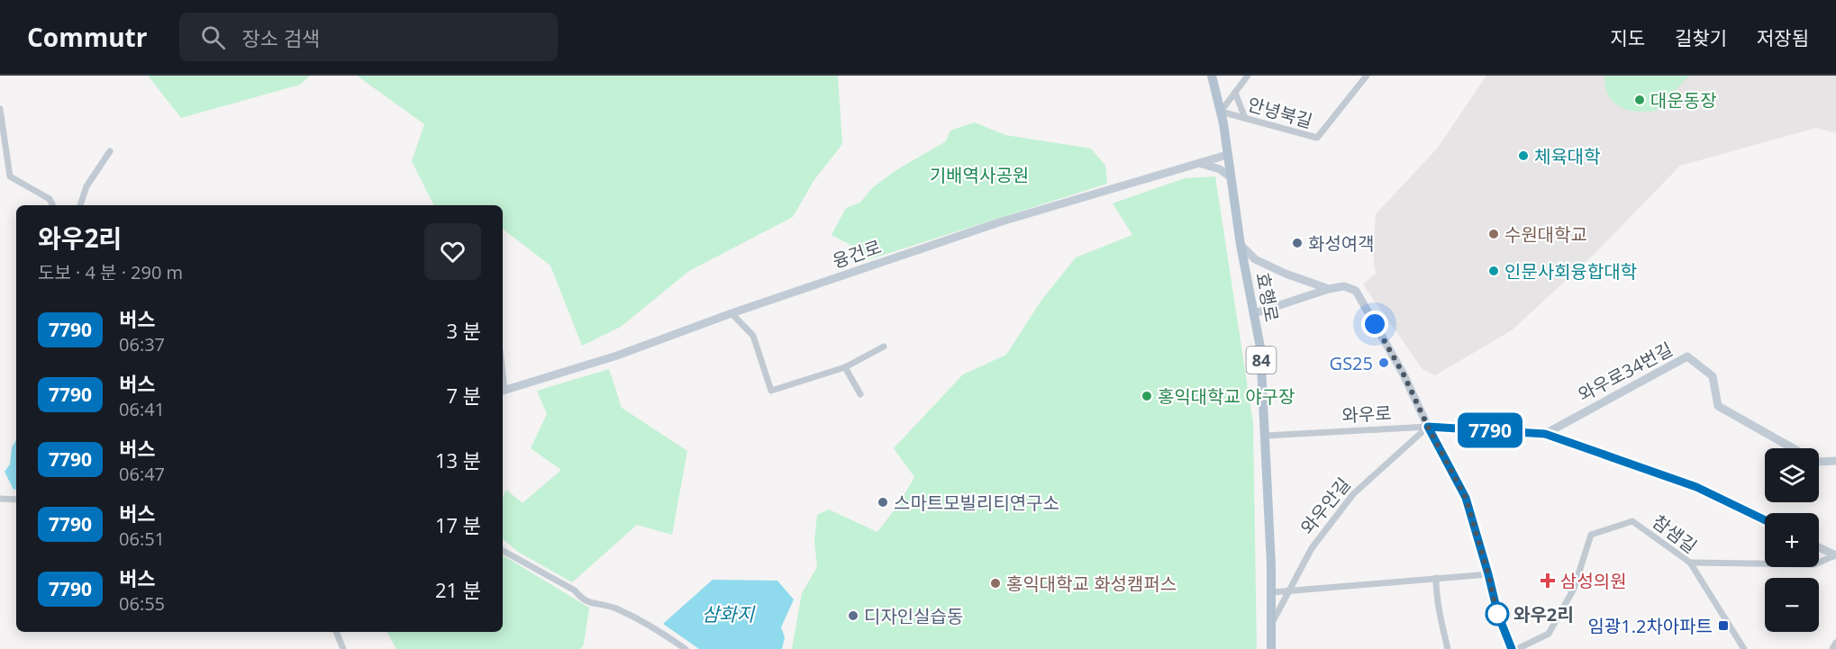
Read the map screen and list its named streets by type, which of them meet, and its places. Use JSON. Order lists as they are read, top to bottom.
{
  "streets": {
    "main road": ["효행로", "84"],
    "street": [
      "안녕북길",
      "융건로",
      "와우로34번길",
      "와우로",
      "와우안길",
      "참샘길"
    ]
  },
  "crossings": [
    ["안녕북길", "효행로"],
    ["융건로", "효행로"],
    ["효행로", "와우로"],
    ["효행로", "와우안길"],
    ["와우로34번길", "와우로"],
    ["와우로", "와우안길"]
  ],
  "water": ["삼화지"],
  "parks": ["기배역사공원"],
  "places": {
    "other": [
      "대운동장",
      "체육대학",
      "수원대학교",
      "화성여객",
      "인문사회융합대학",
      "GS25",
      "홍익대학교 야구장",
      "스마트모빌리티연구소",
      "홍익대학교 화성캠퍼스",
      "와우2리",
      "디자인실습동"
    ],
    "health": ["삼성의원"],
    "transit": ["임광1.2차아파트"]
  },
  "lines": ["bus line 7790"],
  "page": {
    "header": "Commutr",
    "search": "장소 검색",
    "nav": ["지도", "길찾기", "저장됨"],
    "on_map": "7790",
    "heading": ["와우2리", "도보 · 4 분 · 290 m"],
    "list": [
      {
        "mark": "7790",
        "name": "버스",
        "note": "06:37",
        "value": "3 분"
      },
      {
        "mark": "7790",
        "name": "버스",
        "note": "06:41",
        "value": "7 분"
      },
      {
        "mark": "7790",
        "name": "버스",
        "note": "06:47",
        "value": "13 분"
      },
      {
        "mark": "7790",
        "name": "버스",
        "note": "06:51",
        "value": "17 분"
      },
      {
        "mark": "7790",
        "name": "버스",
        "note": "06:55",
        "value": "21 분"
      }
    ],
    "map_buttons": ["+", "−"]
  }
}
